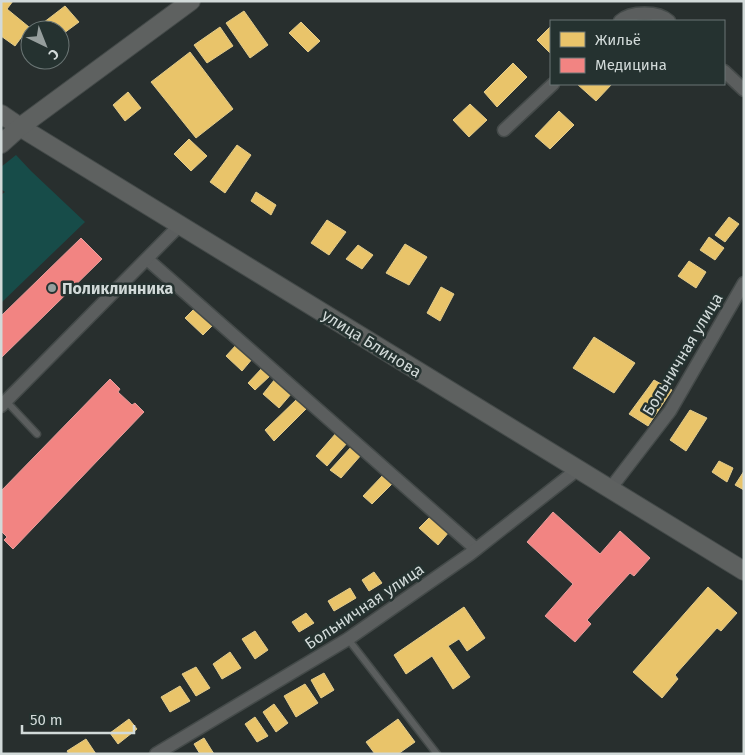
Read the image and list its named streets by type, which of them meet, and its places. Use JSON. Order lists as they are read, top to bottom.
{
  "streets": {
    "main road": ["улица Блинова"],
    "street": ["Больничная улица"]
  },
  "crossings": [
    ["улица Блинова", "Больничная улица"]
  ],
  "places": ["Поликлинника"],
  "legend": ["Жильё", "Медицина"],
  "scale_bar": "50 m",
  "north": "bottom right"
}
